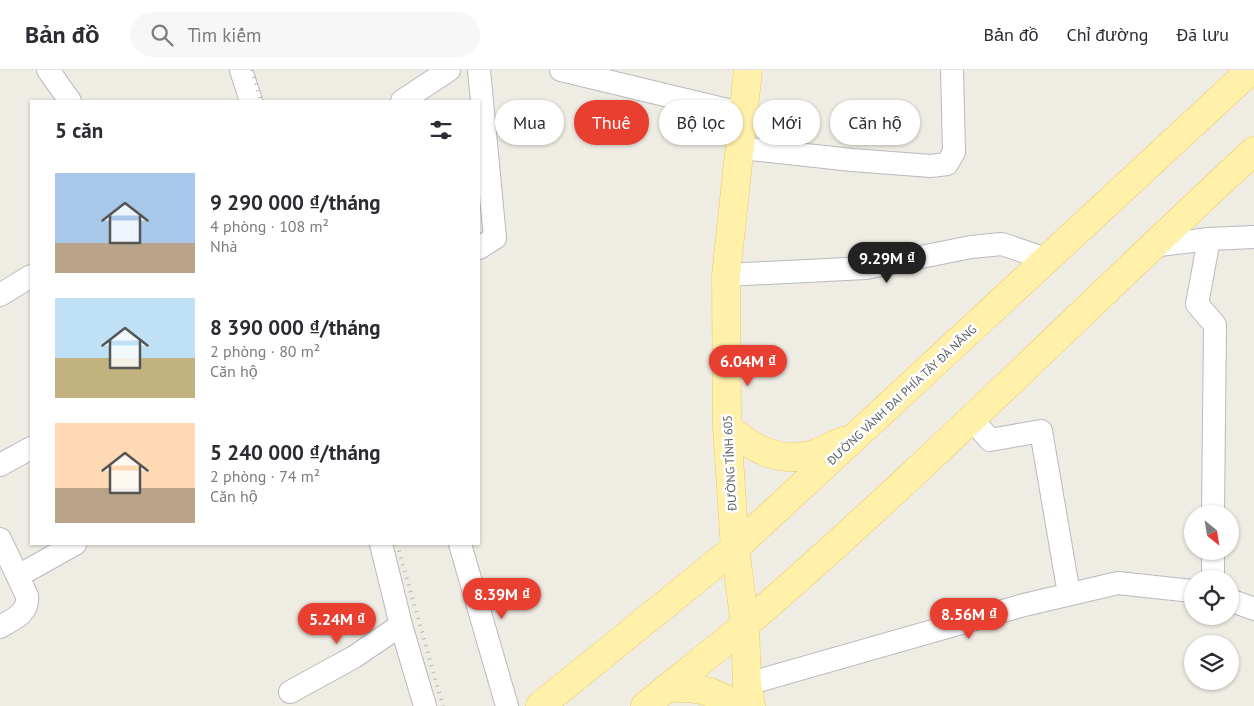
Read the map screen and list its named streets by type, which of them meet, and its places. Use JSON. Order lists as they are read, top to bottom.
{
  "streets": {
    "main road": ["ĐƯỜNG VÀNH ĐAI PHÍA TÂY ĐÀ NẴNG", "ĐƯỜNG TỈNH 605"]
  },
  "crossings": [
    ["ĐƯỜNG VÀNH ĐAI PHÍA TÂY ĐÀ NẴNG", "ĐƯỜNG TỈNH 605"]
  ],
  "north": "bottom right",
  "page": {
    "header": "Bản đồ",
    "search": "Tìm kiếm",
    "nav": ["Bản đồ", "Chỉ đường", "Đã lưu"],
    "chip": [
      "Mua",
      "Thuê",
      "Bộ lọc",
      "Mới",
      "Căn hộ"
    ],
    "heading": "5 căn",
    "list": [
      {
        "name": "9 290 000 ₫/tháng",
        "note": "4 phòng · 108 m² · Nhà"
      },
      {
        "name": "8 390 000 ₫/tháng",
        "note": "2 phòng · 80 m² · Căn hộ"
      },
      {
        "name": "5 240 000 ₫/tháng",
        "note": "2 phòng · 74 m² · Căn hộ"
      }
    ],
    "price": [
      "9.29M ₫",
      "6.04M ₫",
      "8.39M ₫",
      "8.56M ₫",
      "5.24M ₫"
    ]
  }
}
